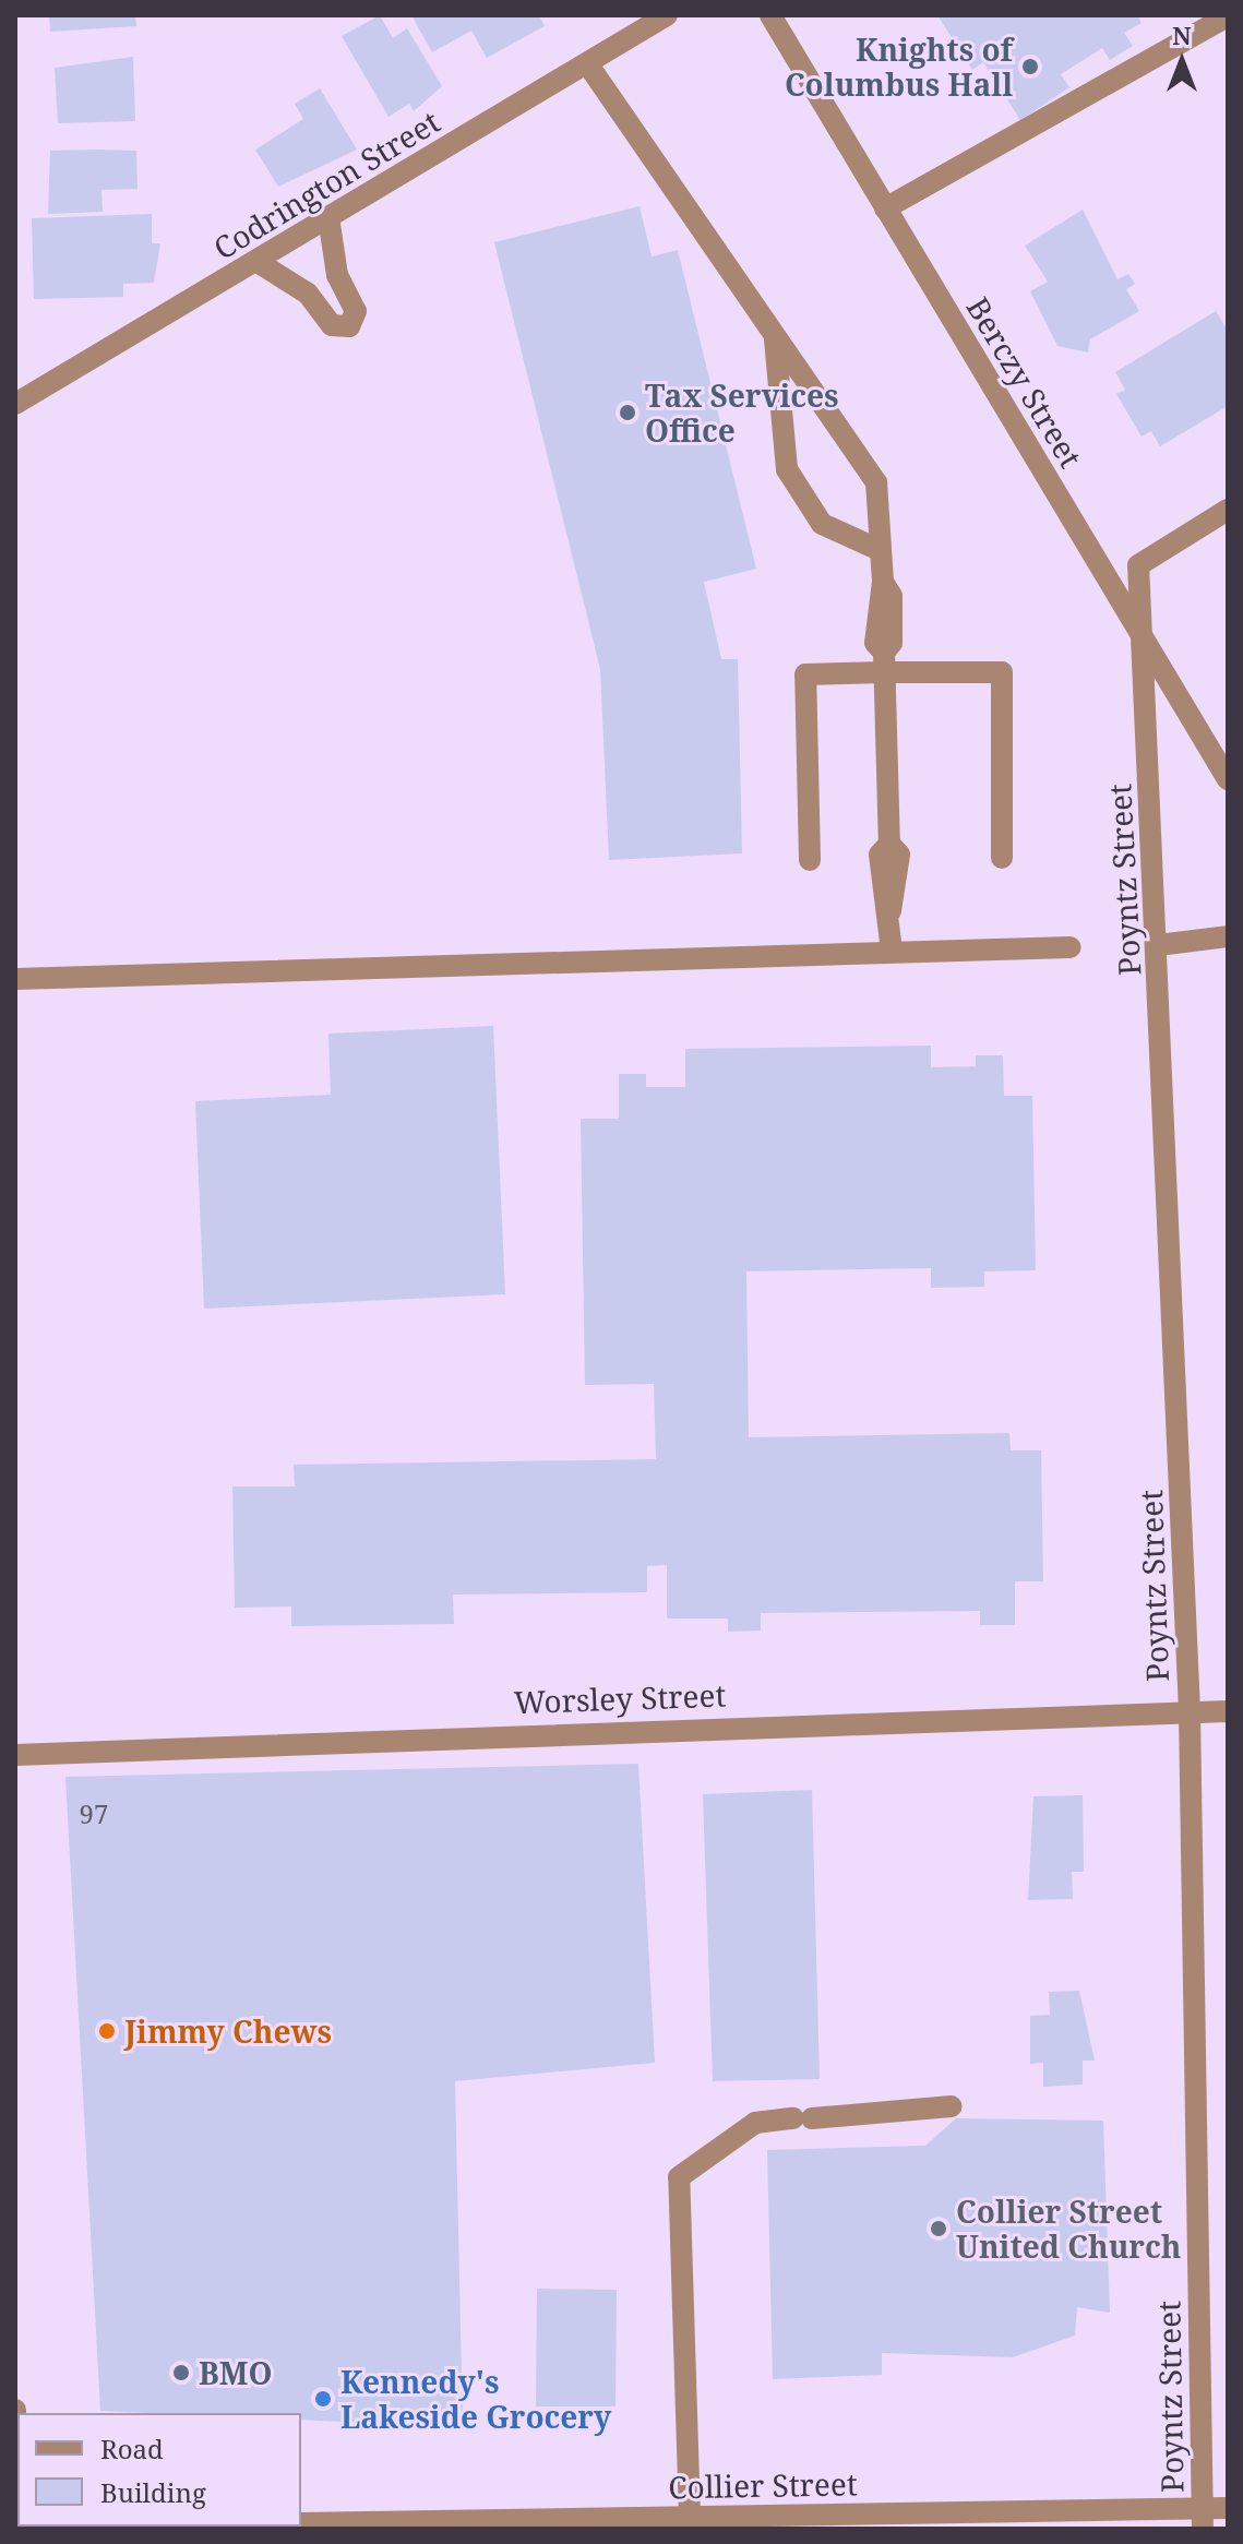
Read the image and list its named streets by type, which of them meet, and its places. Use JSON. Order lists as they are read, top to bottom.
{
  "streets": {
    "street": [
      "Codrington Street",
      "Berczy Street",
      "Poyntz Street",
      "Worsley Street",
      "Collier Street"
    ]
  },
  "crossings": [
    ["Berczy Street", "Poyntz Street"],
    ["Poyntz Street", "Worsley Street"],
    ["Poyntz Street", "Collier Street"]
  ],
  "places": [
    "Knights of Columbus Hall",
    "Tax Services Office",
    "Jimmy Chews",
    "Collier Street United Church",
    "BMO",
    "Kennedy's Lakeside Grocery"
  ],
  "house_numbers": ["97"],
  "legend": ["Road", "Building"],
  "north": "top"
}
